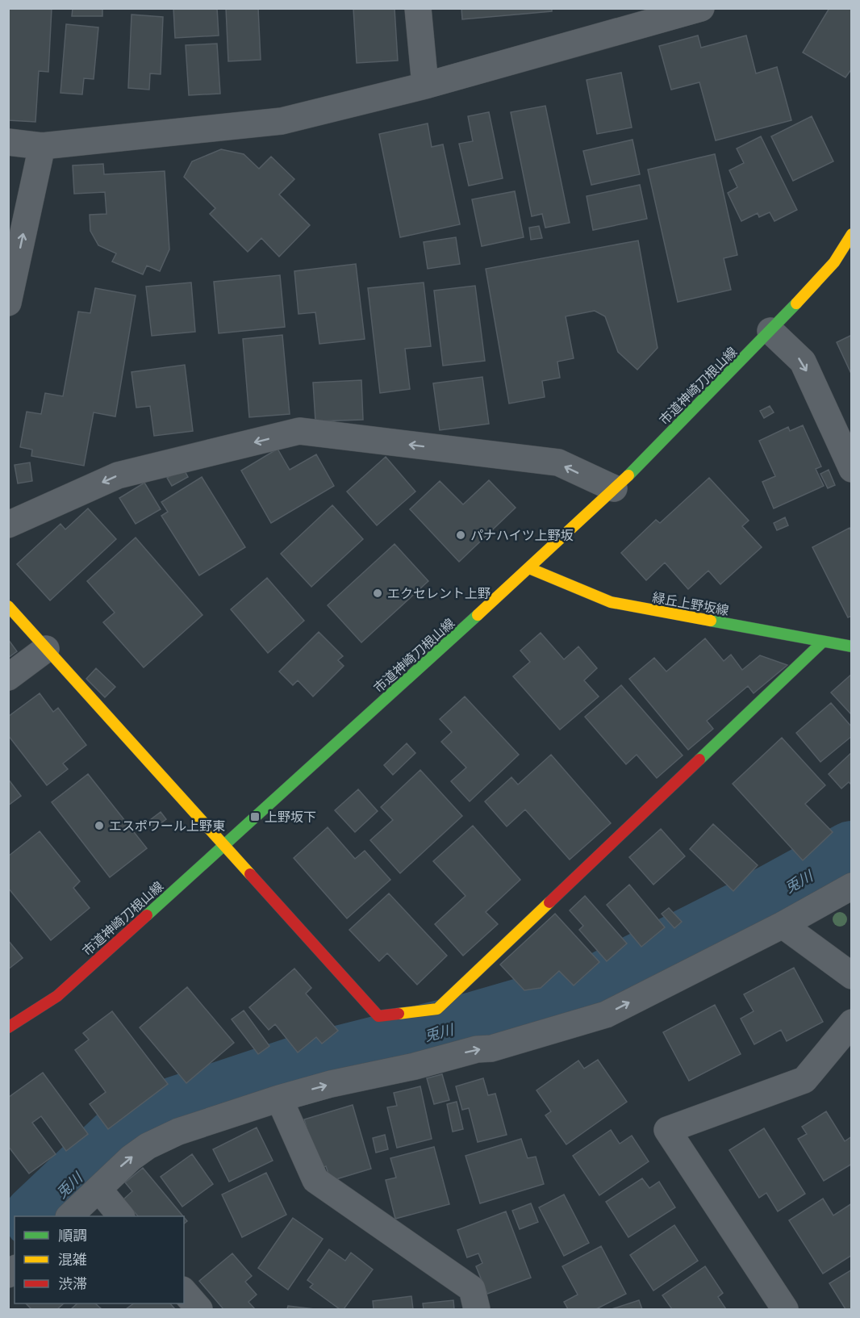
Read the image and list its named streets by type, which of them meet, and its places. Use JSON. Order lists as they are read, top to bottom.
{
  "streets": {
    "street": ["市道神崎刀根山線", "緑丘上野坂線"]
  },
  "crossings": [
    ["市道神崎刀根山線", "緑丘上野坂線"]
  ],
  "water": ["兎川"],
  "places": {
    "other": ["パナハイツ上野坂", "エクセレント上野", "エスポワール上野東"],
    "transit": ["上野坂下"]
  },
  "legend": ["順調", "混雑", "渋滞"]
}
